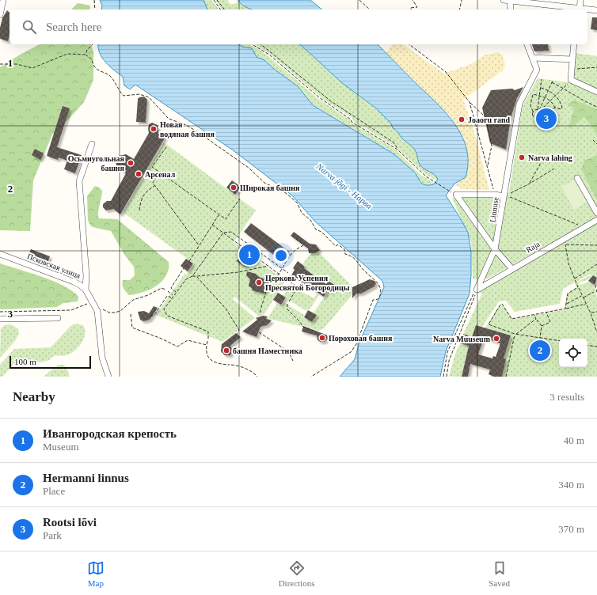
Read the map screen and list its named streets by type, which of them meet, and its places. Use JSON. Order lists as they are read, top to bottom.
{
  "streets": {
    "street": ["Linnuse", "Raja", "Псковская улица"]
  },
  "crossings": [
    ["Linnuse", "Raja"]
  ],
  "water": ["Narva jõgi - Нарва"],
  "places": [
    "Joaoru rand",
    "Новая водяная башня",
    "Narva lahing",
    "Осьмиугольная башня",
    "Арсенал",
    "Широкая башня",
    "Церковь Успения Пресвятой Богородицы",
    "Пороховая башня",
    "Narva Muuseum",
    "башня Наместника"
  ],
  "scale_bar": "100 m",
  "page": {
    "search": "Search here",
    "pins": ["3", "1", "2"],
    "scale": "100 m",
    "heading": ["Nearby", "3 results"],
    "list": [
      {
        "mark": "1",
        "name": "Ивангородская крепость",
        "note": "Museum",
        "value": "40 m"
      },
      {
        "mark": "2",
        "name": "Hermanni linnus",
        "note": "Place",
        "value": "340 m"
      },
      {
        "mark": "3",
        "name": "Rootsi lõvi",
        "note": "Park",
        "value": "370 m"
      }
    ],
    "nav": ["Map", "Directions", "Saved"]
  },
  "grid": {
    "rows": ["1", "2", "3"]
  }
}
